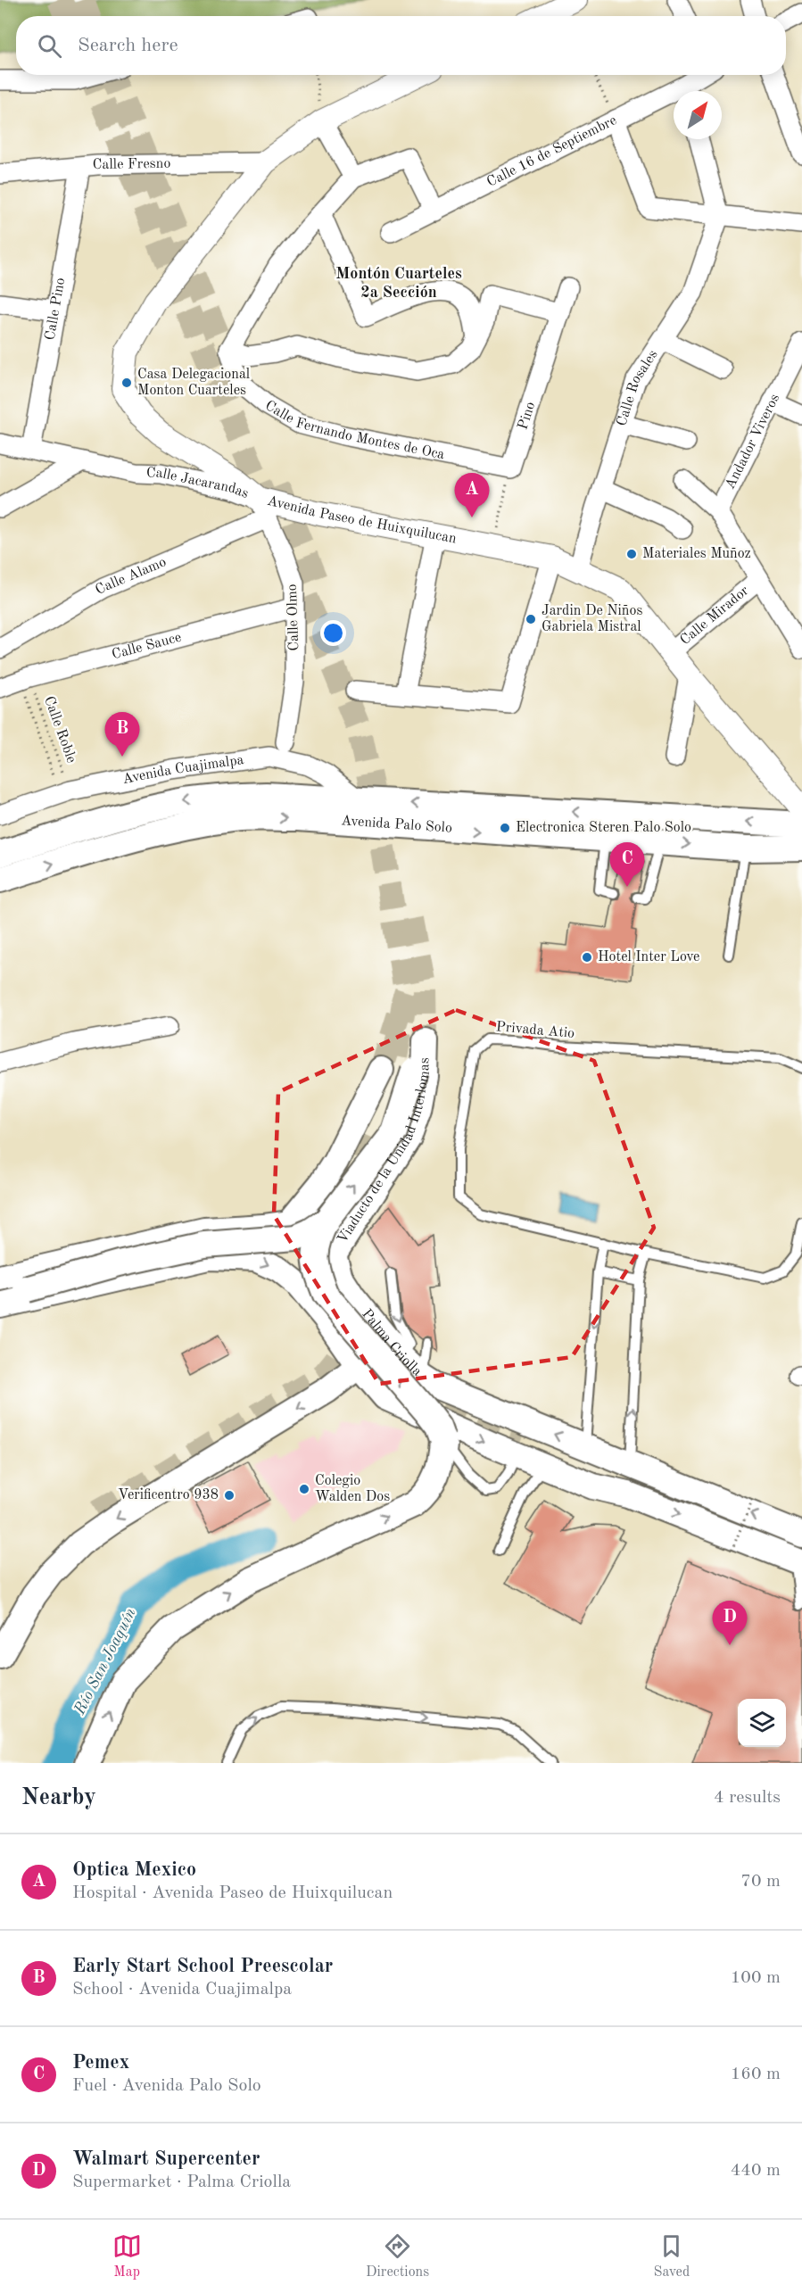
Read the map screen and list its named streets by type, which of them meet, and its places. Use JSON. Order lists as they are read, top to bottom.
{
  "streets": {
    "main road": ["Avenida Palo Solo", "Viaducto de la Unidad Interlomas", "Palma Criolla"],
    "street": [
      "Calle 16 de Septiembre",
      "Calle Fresno",
      "Calle Pino",
      "Calle Rosales",
      "Pino",
      "Calle Fernando Montes de Oca",
      "Andador Viveros",
      "Calle Jacarandas",
      "Avenida Paseo de Huixquilucan",
      "Calle Alamo",
      "Calle Mirador",
      "Calle Olmo",
      "Calle Sauce",
      "Avenida Cuajimalpa"
    ],
    "lane": ["Privada Atio"],
    "path": ["Calle Roble"]
  },
  "crossings": [
    ["Calle Fresno", "Calle Pino"],
    ["Calle Fresno", "Avenida Paseo de Huixquilucan"],
    ["Calle Pino", "Calle Jacarandas"],
    ["Calle Rosales", "Avenida Paseo de Huixquilucan"],
    ["Pino", "Calle Fernando Montes de Oca"],
    ["Calle Jacarandas", "Avenida Paseo de Huixquilucan"],
    ["Calle Jacarandas", "Calle Alamo"],
    ["Calle Jacarandas", "Calle Olmo"],
    ["Avenida Paseo de Huixquilucan", "Calle Alamo"],
    ["Avenida Paseo de Huixquilucan", "Calle Mirador"],
    ["Avenida Paseo de Huixquilucan", "Calle Olmo"],
    ["Calle Alamo", "Calle Olmo"],
    ["Calle Olmo", "Calle Sauce"],
    ["Calle Sauce", "Calle Roble"],
    ["Calle Roble", "Avenida Cuajimalpa"],
    ["Avenida Cuajimalpa", "Avenida Palo Solo"],
    ["Viaducto de la Unidad Interlomas", "Palma Criolla"]
  ],
  "districts": ["Montón Cuarteles 2a Sección"],
  "water": ["Río San Joaquín"],
  "places": [
    "Casa Delegacional Monton Cuarteles",
    "Materiales Muñoz",
    "Jardin De Niños Gabriela Mistral",
    "Electronica Steren Palo Solo",
    "Hotel Inter Love",
    "Colegio Walden Dos",
    "Verificentro 938"
  ],
  "north": "top right",
  "page": {
    "search": "Search here",
    "pins": [
      "A",
      "B",
      "C",
      "D"
    ],
    "heading": ["Nearby", "4 results"],
    "list": [
      {
        "mark": "A",
        "name": "Optica Mexico",
        "note": "Hospital · Avenida Paseo de Huixquilucan",
        "value": "70 m"
      },
      {
        "mark": "B",
        "name": "Early Start School Preescolar",
        "note": "School · Avenida Cuajimalpa",
        "value": "100 m"
      },
      {
        "mark": "C",
        "name": "Pemex",
        "note": "Fuel · Avenida Palo Solo",
        "value": "160 m"
      },
      {
        "mark": "D",
        "name": "Walmart Supercenter",
        "note": "Supermarket · Palma Criolla",
        "value": "440 m"
      }
    ],
    "nav": ["Map", "Directions", "Saved"]
  }
}
